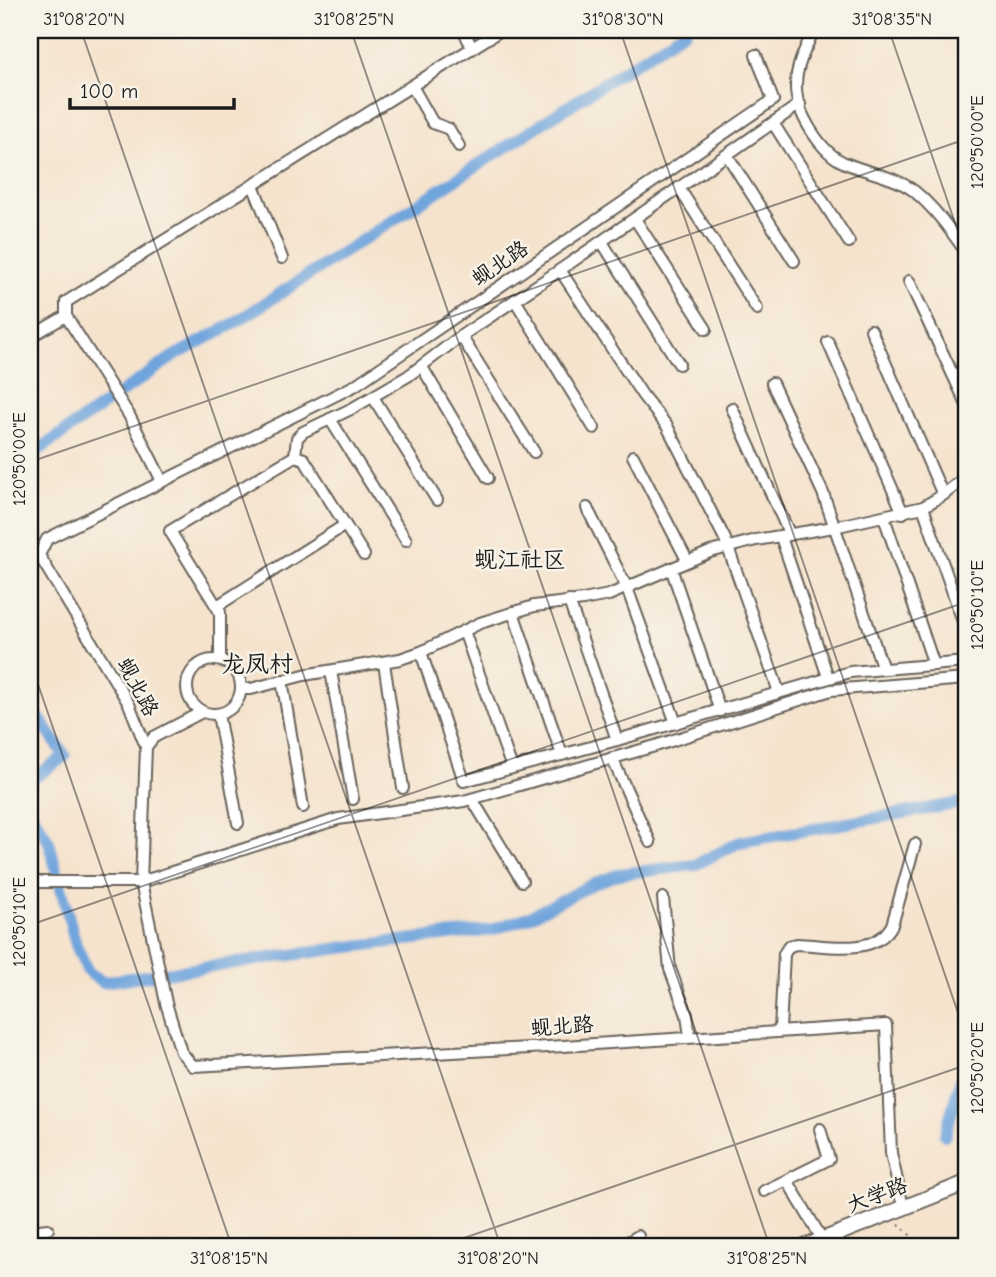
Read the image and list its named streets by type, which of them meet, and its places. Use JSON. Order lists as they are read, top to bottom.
{
  "streets": {
    "main road": ["大学路"],
    "street": ["蚬北路"]
  },
  "crossings": [
    ["蚬北路", "大学路"]
  ],
  "districts": ["蚬江社区", "龙凤村"],
  "scale_bar": "100 m",
  "coordinates": [
    "31°08'20\"N",
    "31°08'25\"N",
    "31°08'30\"N",
    "31°08'35\"N",
    "120°50'00\"E",
    "120°50'10\"E",
    "120°50'20\"E",
    "31°08'15\"N"
  ]
}
